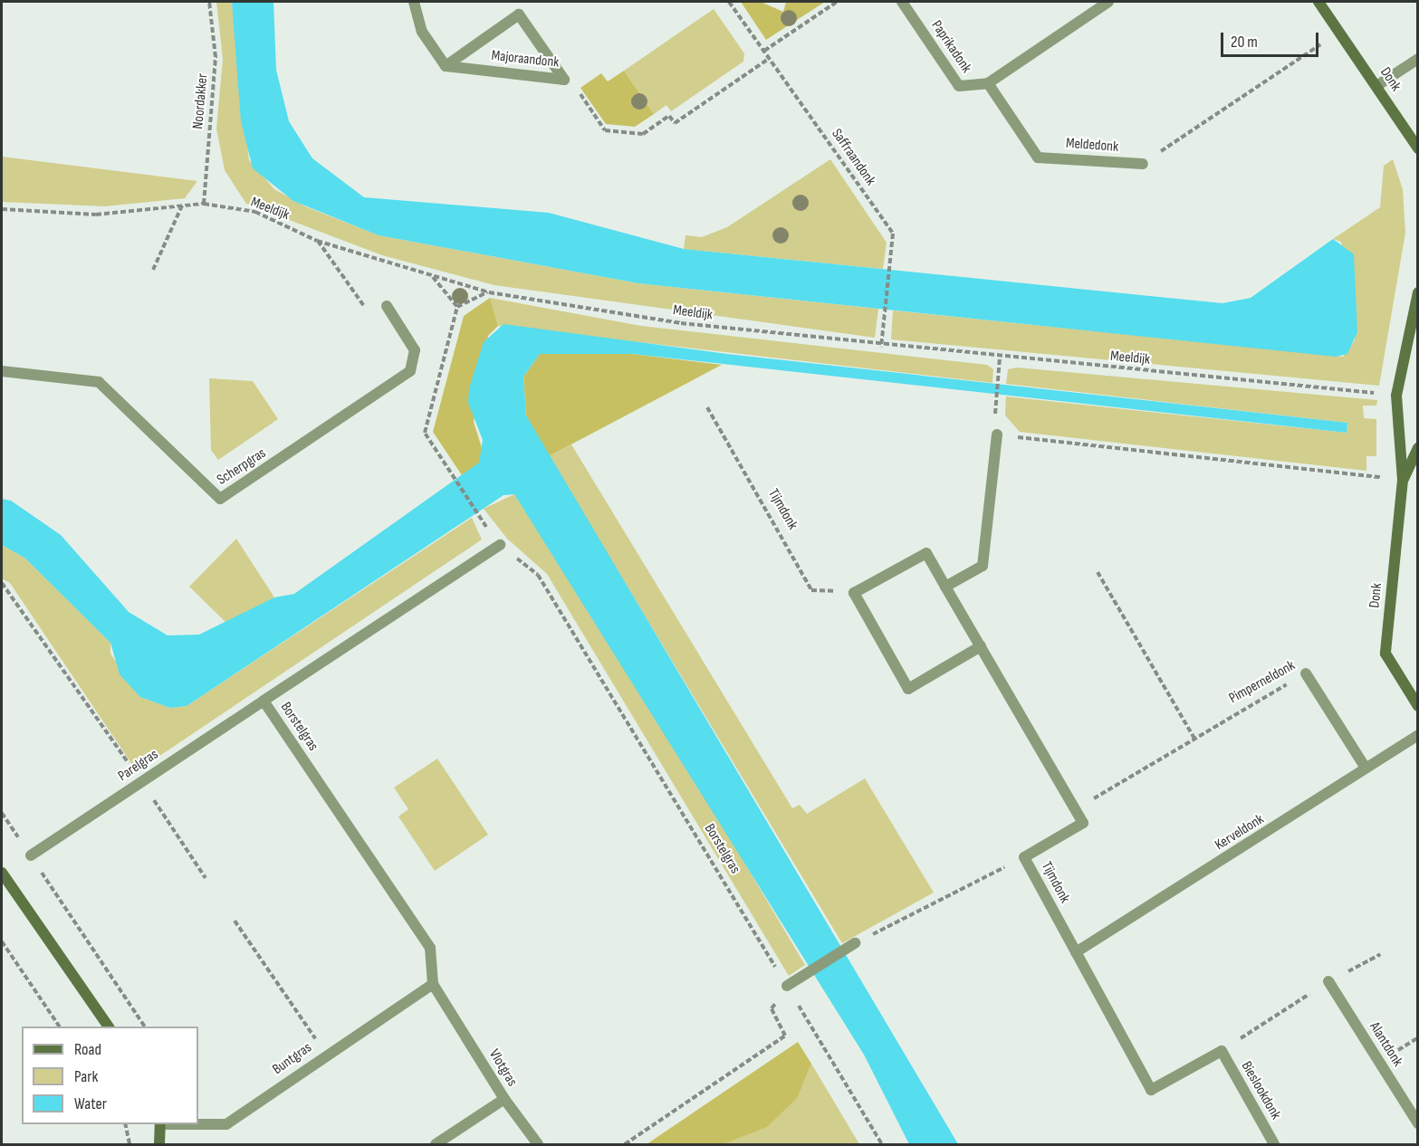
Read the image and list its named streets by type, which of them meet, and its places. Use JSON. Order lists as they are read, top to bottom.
{
  "streets": {
    "street": [
      "Paprikadonk",
      "Majoraandonk",
      "Donk",
      "Meldedonk",
      "Scherpgras",
      "Tijmdonk",
      "Pimperneldonk",
      "Borstelgras",
      "Parelgras",
      "Kerveldonk",
      "Alantdonk",
      "Buntgras",
      "Vlotgras",
      "Bieslookdonk"
    ],
    "path": ["Noordakker", "Saffraandonk", "Meeldijk"]
  },
  "crossings": [
    ["Paprikadonk", "Meldedonk"],
    ["Donk", "Meeldijk"],
    ["Noordakker", "Meeldijk"],
    ["Saffraandonk", "Meeldijk"],
    ["Tijmdonk", "Pimperneldonk"],
    ["Tijmdonk", "Kerveldonk"],
    ["Tijmdonk", "Bieslookdonk"],
    ["Pimperneldonk", "Kerveldonk"],
    ["Borstelgras", "Parelgras"],
    ["Borstelgras", "Buntgras"],
    ["Borstelgras", "Vlotgras"],
    ["Buntgras", "Vlotgras"]
  ],
  "legend": ["Road", "Park", "Water"],
  "scale_bar": "20 m"
}
